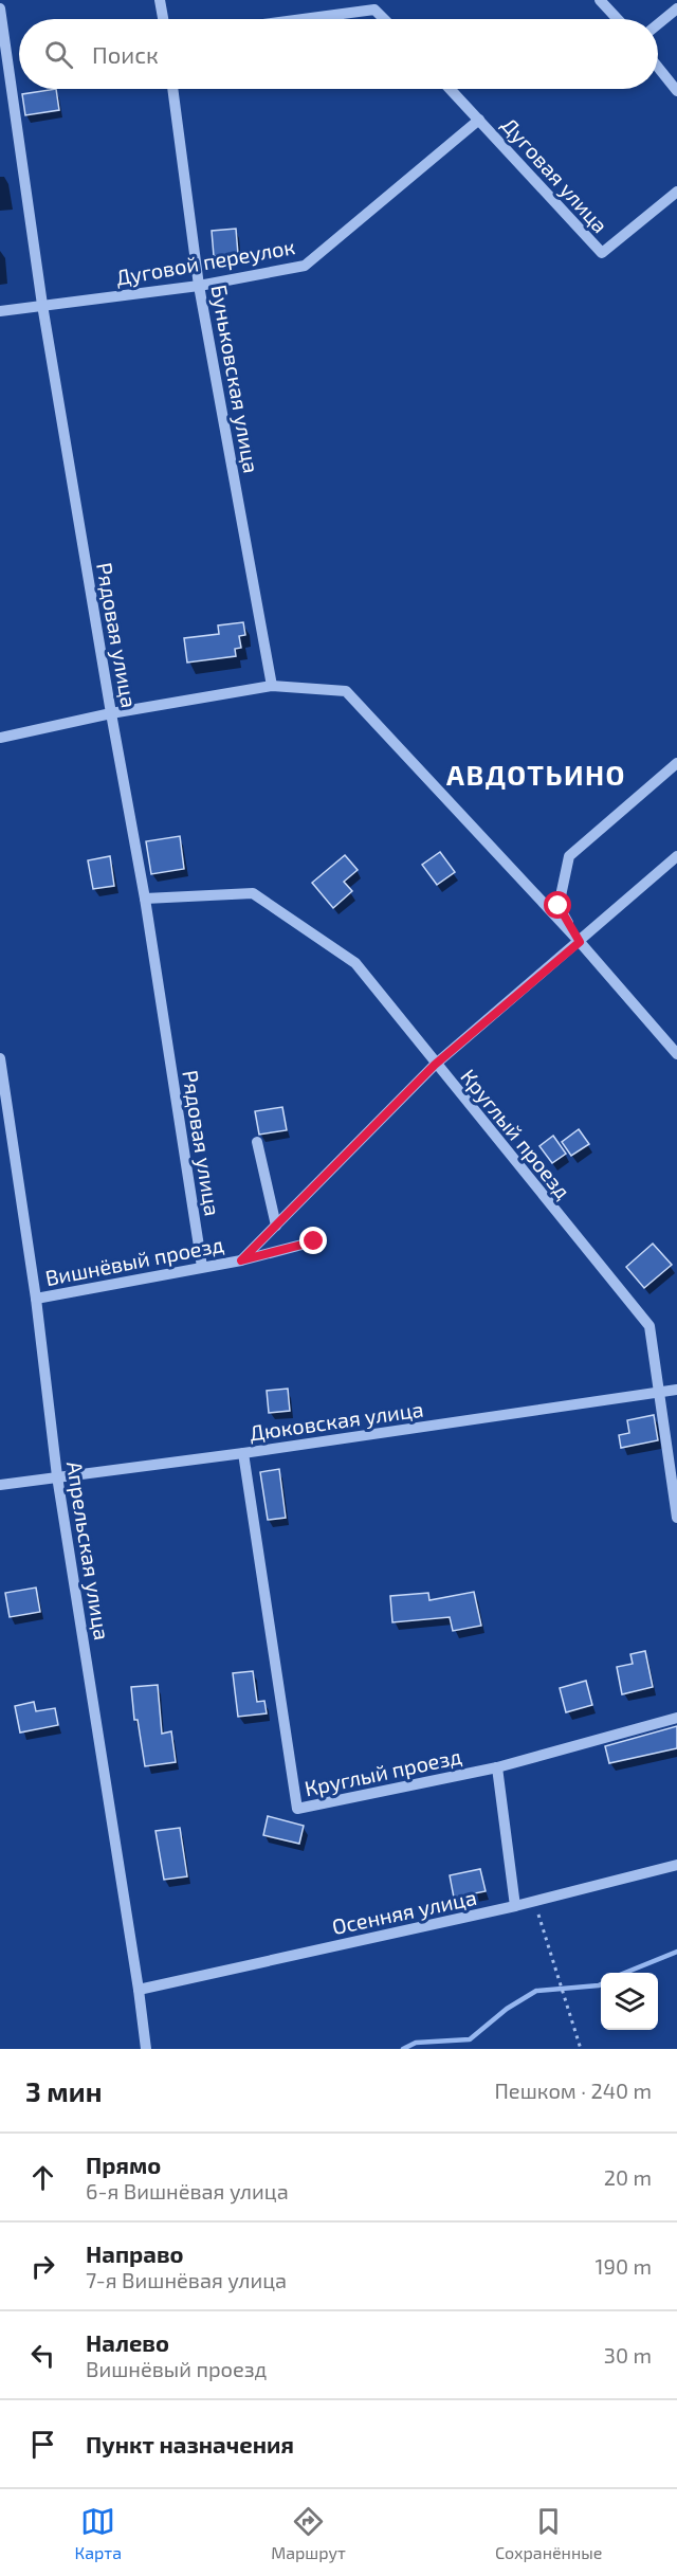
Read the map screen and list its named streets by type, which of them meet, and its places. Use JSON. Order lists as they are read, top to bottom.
{
  "streets": {
    "street": [
      "Дуговая улица",
      "Дуговой переулок",
      "Буньковская улица",
      "Рядовая улица",
      "Круглый проезд",
      "Вишнёвый проезд",
      "Дюковская улица",
      "Апрельская улица",
      "Осенняя улица"
    ]
  },
  "crossings": [
    ["Дуговая улица", "Дуговой переулок"],
    ["Дуговой переулок", "Буньковская улица"],
    ["Дуговой переулок", "Рядовая улица"],
    ["Рядовая улица", "Круглый проезд"],
    ["Рядовая улица", "Вишнёвый проезд"],
    ["Круглый проезд", "Дюковская улица"],
    ["Вишнёвый проезд", "Апрельская улица"],
    ["Дюковская улица", "Апрельская улица"],
    ["Апрельская улица", "Осенняя улица"]
  ],
  "districts": ["АВДОТЬИНО"],
  "page": {
    "search": "Поиск",
    "heading": ["3 мин", "Пешком · 240 m"],
    "list": [
      ["Прямо", "6-я Вишнёвая улица", "20 m"],
      ["Направо", "7-я Вишнёвая улица", "190 m"],
      ["Налево", "Вишнёвый проезд", "30 m"],
      "Пункт назначения"
    ],
    "nav": ["Карта", "Маршрут", "Сохранённые"]
  }
}
